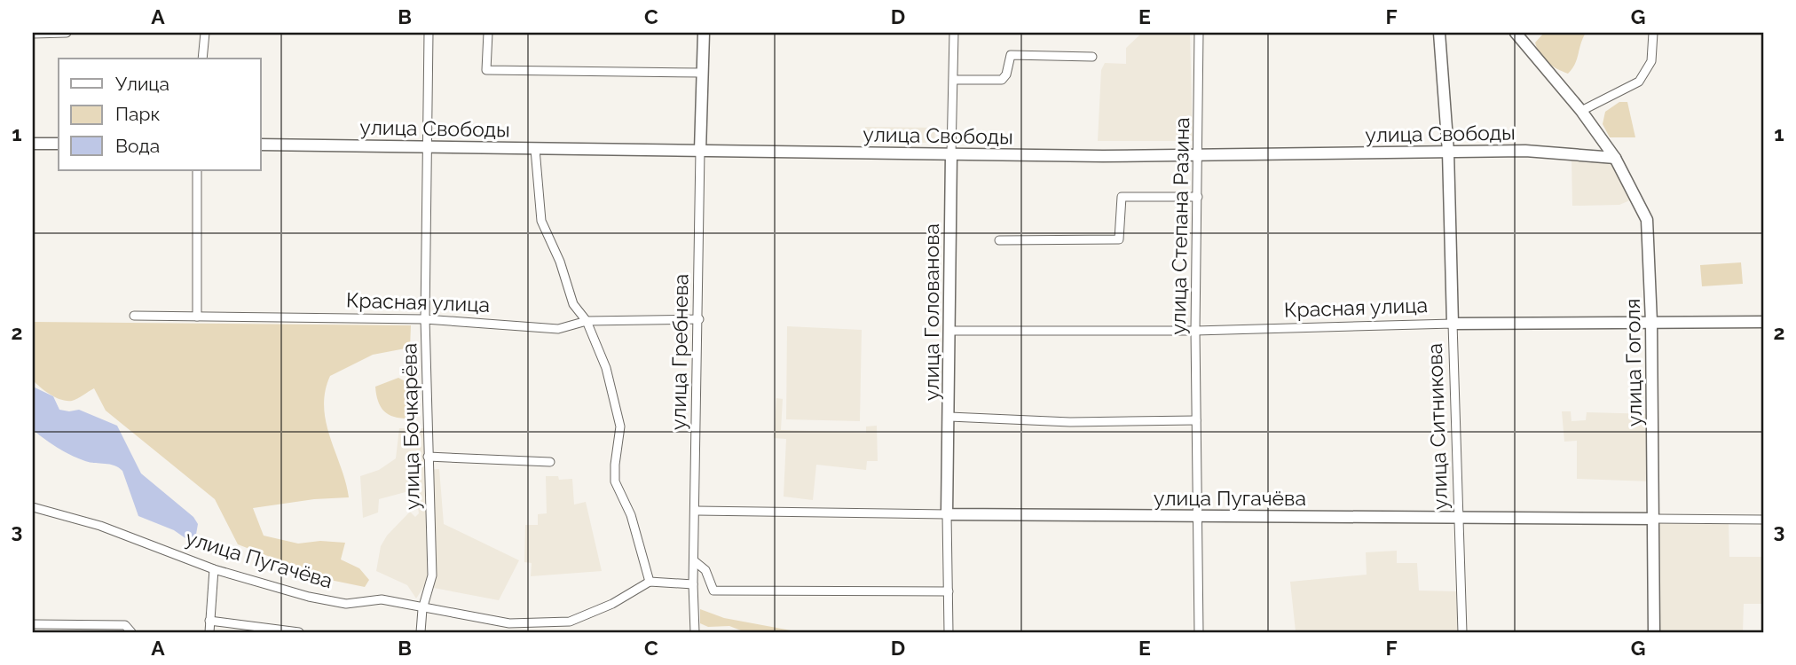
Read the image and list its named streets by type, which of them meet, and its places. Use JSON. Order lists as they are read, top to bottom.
{
  "streets": {
    "street": [
      "улица Свободы",
      "улица Степана Разина",
      "Красная улица",
      "улица Голованова",
      "улица Гребнева",
      "улица Гоголя",
      "улица Бочкарёва",
      "улица Ситникова",
      "улица Пугачёва"
    ]
  },
  "crossings": [
    ["улица Свободы", "улица Степана Разина"],
    ["улица Свободы", "улица Голованова"],
    ["улица Свободы", "улица Гребнева"],
    ["улица Свободы", "улица Гоголя"],
    ["улица Свободы", "улица Бочкарёва"],
    ["улица Свободы", "улица Ситникова"],
    ["улица Степана Разина", "Красная улица"],
    ["улица Степана Разина", "улица Пугачёва"],
    ["Красная улица", "улица Голованова"],
    ["Красная улица", "улица Гребнева"],
    ["Красная улица", "улица Гоголя"],
    ["Красная улица", "улица Бочкарёва"],
    ["Красная улица", "улица Ситникова"],
    ["улица Голованова", "улица Пугачёва"],
    ["улица Гребнева", "улица Пугачёва"],
    ["улица Гоголя", "улица Пугачёва"],
    ["улица Бочкарёва", "улица Пугачёва"],
    ["улица Ситникова", "улица Пугачёва"]
  ],
  "legend": ["Улица", "Парк", "Вода"],
  "grid": {
    "columns": [
      "A",
      "B",
      "C",
      "D",
      "E",
      "F",
      "G"
    ],
    "rows": ["1", "2", "3"]
  }
}
